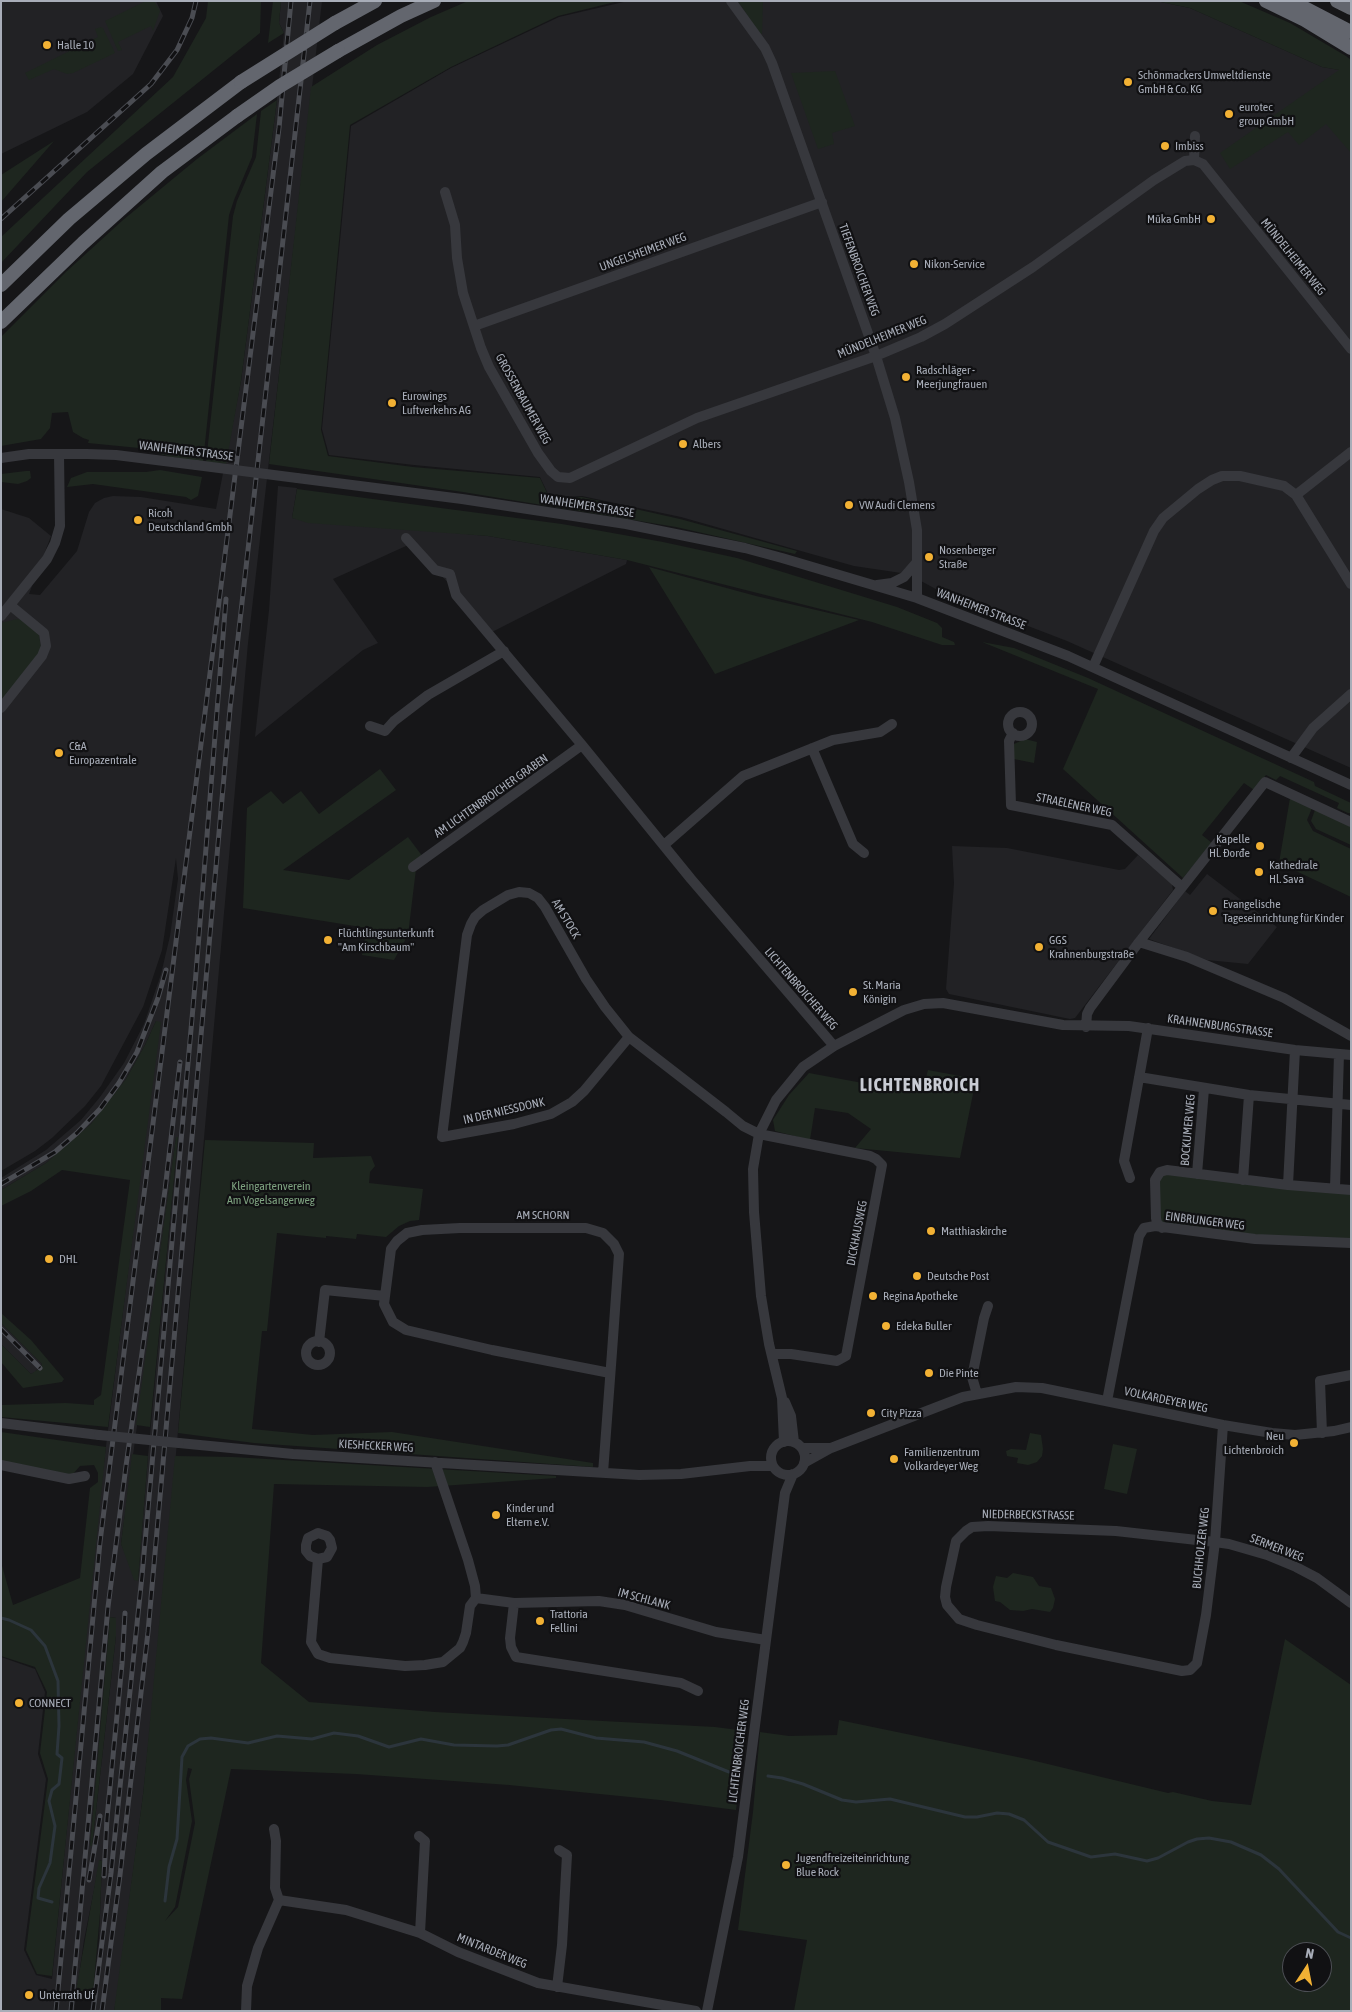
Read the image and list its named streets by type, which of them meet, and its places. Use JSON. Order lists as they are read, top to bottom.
{
  "streets": {
    "street": [
      "UNGELSHEIMER WEG",
      "MÜNDELHEIMER WEG",
      "TIEFENBROICHER WEG",
      "GROSSENBAUMER WEG",
      "WANHEIMER STRASSE",
      "AM LICHTENBROICHER GRABEN",
      "STRAELENER WEG",
      "AM STOCK",
      "LICHTENBROICHER WEG",
      "KRAHNENBURGSTRASSE",
      "IN DER NIESSDONK",
      "BOCKUMER WEG",
      "AM SCHORN",
      "EINBRUNGER WEG",
      "DICKHAUSWEG",
      "VOLKARDEYER WEG",
      "KIESHECKER WEG",
      "NIEDERBECKSTRASSE",
      "BUCHHOLZER WEG",
      "SERMER WEG",
      "IM SCHLANK",
      "MINTARDER WEG"
    ]
  },
  "crossings": [
    ["UNGELSHEIMER WEG", "TIEFENBROICHER WEG"],
    ["UNGELSHEIMER WEG", "GROSSENBAUMER WEG"],
    ["MÜNDELHEIMER WEG", "TIEFENBROICHER WEG"],
    ["MÜNDELHEIMER WEG", "GROSSENBAUMER WEG"],
    ["TIEFENBROICHER WEG", "WANHEIMER STRASSE"],
    ["AM LICHTENBROICHER GRABEN", "LICHTENBROICHER WEG"],
    ["AM STOCK", "LICHTENBROICHER WEG"],
    ["AM STOCK", "IN DER NIESSDONK"],
    ["AM STOCK", "DICKHAUSWEG"],
    ["LICHTENBROICHER WEG", "KRAHNENBURGSTRASSE"],
    ["LICHTENBROICHER WEG", "DICKHAUSWEG"],
    ["LICHTENBROICHER WEG", "VOLKARDEYER WEG"],
    ["LICHTENBROICHER WEG", "KIESHECKER WEG"],
    ["LICHTENBROICHER WEG", "IM SCHLANK"],
    ["BOCKUMER WEG", "EINBRUNGER WEG"],
    ["AM SCHORN", "KIESHECKER WEG"],
    ["EINBRUNGER WEG", "VOLKARDEYER WEG"],
    ["VOLKARDEYER WEG", "KIESHECKER WEG"],
    ["VOLKARDEYER WEG", "BUCHHOLZER WEG"],
    ["NIEDERBECKSTRASSE", "BUCHHOLZER WEG"],
    ["NIEDERBECKSTRASSE", "SERMER WEG"],
    ["BUCHHOLZER WEG", "SERMER WEG"]
  ],
  "districts": ["LICHTENBROICH"],
  "parks": ["Kleingartenverein Am Vogelsangerweg"],
  "places": [
    "Halle 10",
    "Schönmackers Umweltdienste GmbH & Co. KG",
    "eurotec group GmbH",
    "Imbiss",
    "Müka GmbH",
    "Nikon-Service",
    "Radschläger - Meerjungfrauen",
    "Eurowings Luftverkehrs AG",
    "Albers",
    "VW Audi Clemens",
    "Ricoh Deutschland Gmbh",
    "Nosenberger Straße",
    "C&A Europazentrale",
    "Kapelle Hl. Đorđe",
    "Kathedrale Hl. Sava",
    "Evangelische Tageseinrichtung für Kinder",
    "Flüchtlingsunterkunft \"Am Kirschbaum\"",
    "GGS Krahnenburgstraße",
    "St. Maria Königin",
    "Matthiaskirche",
    "DHL",
    "Deutsche Post",
    "Regina Apotheke",
    "Edeka Buller",
    "Die Pinte",
    "City Pizza",
    "Neu Lichtenbroich",
    "Familienzentrum Volkardeyer Weg",
    "Kinder und Eltern e.V.",
    "Trattoria Fellini",
    "CONNECT",
    "Jugendfreizeiteinrichtung Blue Rock",
    "Unterrath Uf"
  ],
  "north": "top"
}
